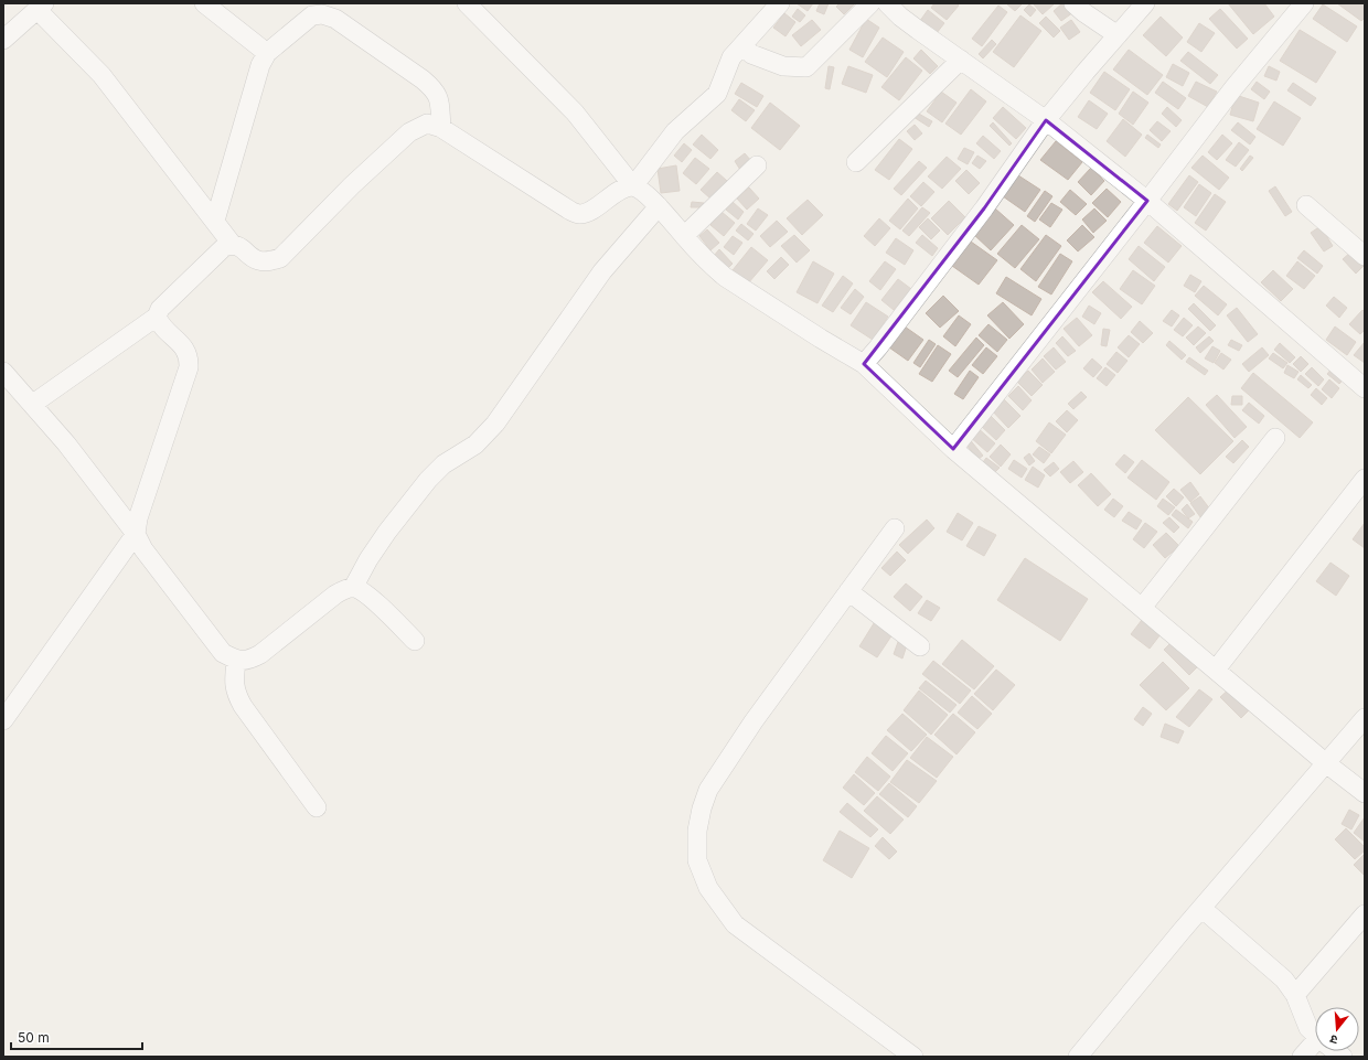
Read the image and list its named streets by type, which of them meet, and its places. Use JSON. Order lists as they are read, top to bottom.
{
  "scale_bar": "50 m",
  "north": "bottom"
}
